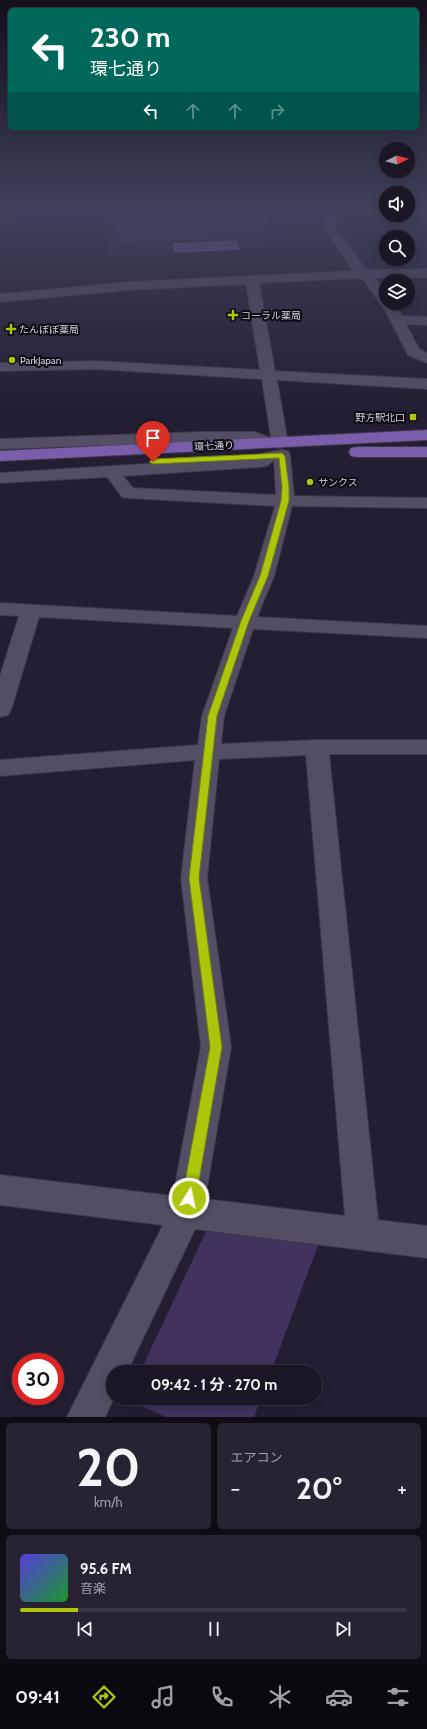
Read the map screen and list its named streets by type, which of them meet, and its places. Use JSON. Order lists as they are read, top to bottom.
{
  "streets": {
    "main road": ["環七通り"]
  },
  "places": {
    "health": ["コーラル薬局", "たんぽぽ薬局"],
    "other": ["ParkJapan", "サンクス"],
    "transit": ["野方駅北口"]
  },
  "north": "right",
  "page": {
    "turn": ["230 m", "環七通り"],
    "limit": "30",
    "trip": "09:42 · 1 分 · 270 m",
    "tile": [
      ["20", "km/h"],
      "エアコン"
    ],
    "heat": ["−", "20°", "+"],
    "song": ["95.6 FM", "音楽"],
    "tabs": "09:41"
  }
}
